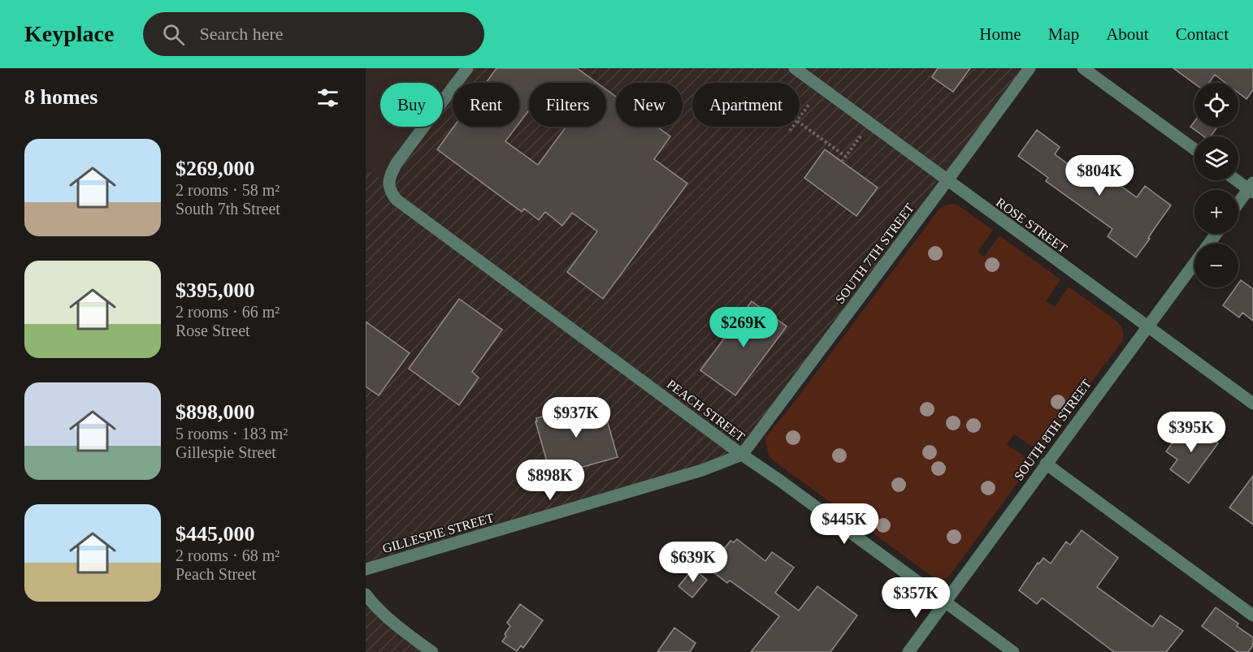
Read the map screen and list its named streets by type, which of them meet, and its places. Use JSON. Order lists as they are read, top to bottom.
{
  "streets": {
    "street": [
      "ROSE STREET",
      "SOUTH 7TH STREET",
      "PEACH STREET",
      "SOUTH 8TH STREET",
      "GILLESPIE STREET"
    ]
  },
  "crossings": [
    ["ROSE STREET", "SOUTH 7TH STREET"],
    ["ROSE STREET", "SOUTH 8TH STREET"],
    ["SOUTH 7TH STREET", "PEACH STREET"],
    ["SOUTH 7TH STREET", "GILLESPIE STREET"],
    ["PEACH STREET", "SOUTH 8TH STREET"],
    ["PEACH STREET", "GILLESPIE STREET"]
  ],
  "page": {
    "header": "Keyplace",
    "search": "Search here",
    "nav": [
      "Home",
      "Map",
      "About",
      "Contact"
    ],
    "heading": "8 homes",
    "map_buttons": ["+", "−"],
    "chip": [
      "Buy",
      "Rent",
      "Filters",
      "New",
      "Apartment"
    ],
    "list": [
      {
        "name": "$269,000",
        "note": "2 rooms · 58 m² · South 7th Street"
      },
      {
        "name": "$395,000",
        "note": "2 rooms · 66 m² · Rose Street"
      },
      {
        "name": "$898,000",
        "note": "5 rooms · 183 m² · Gillespie Street"
      },
      {
        "name": "$445,000",
        "note": "2 rooms · 68 m² · Peach Street"
      }
    ],
    "price": [
      "$804K",
      "$269K",
      "$937K",
      "$395K",
      "$898K",
      "$445K",
      "$639K",
      "$357K"
    ]
  }
}
